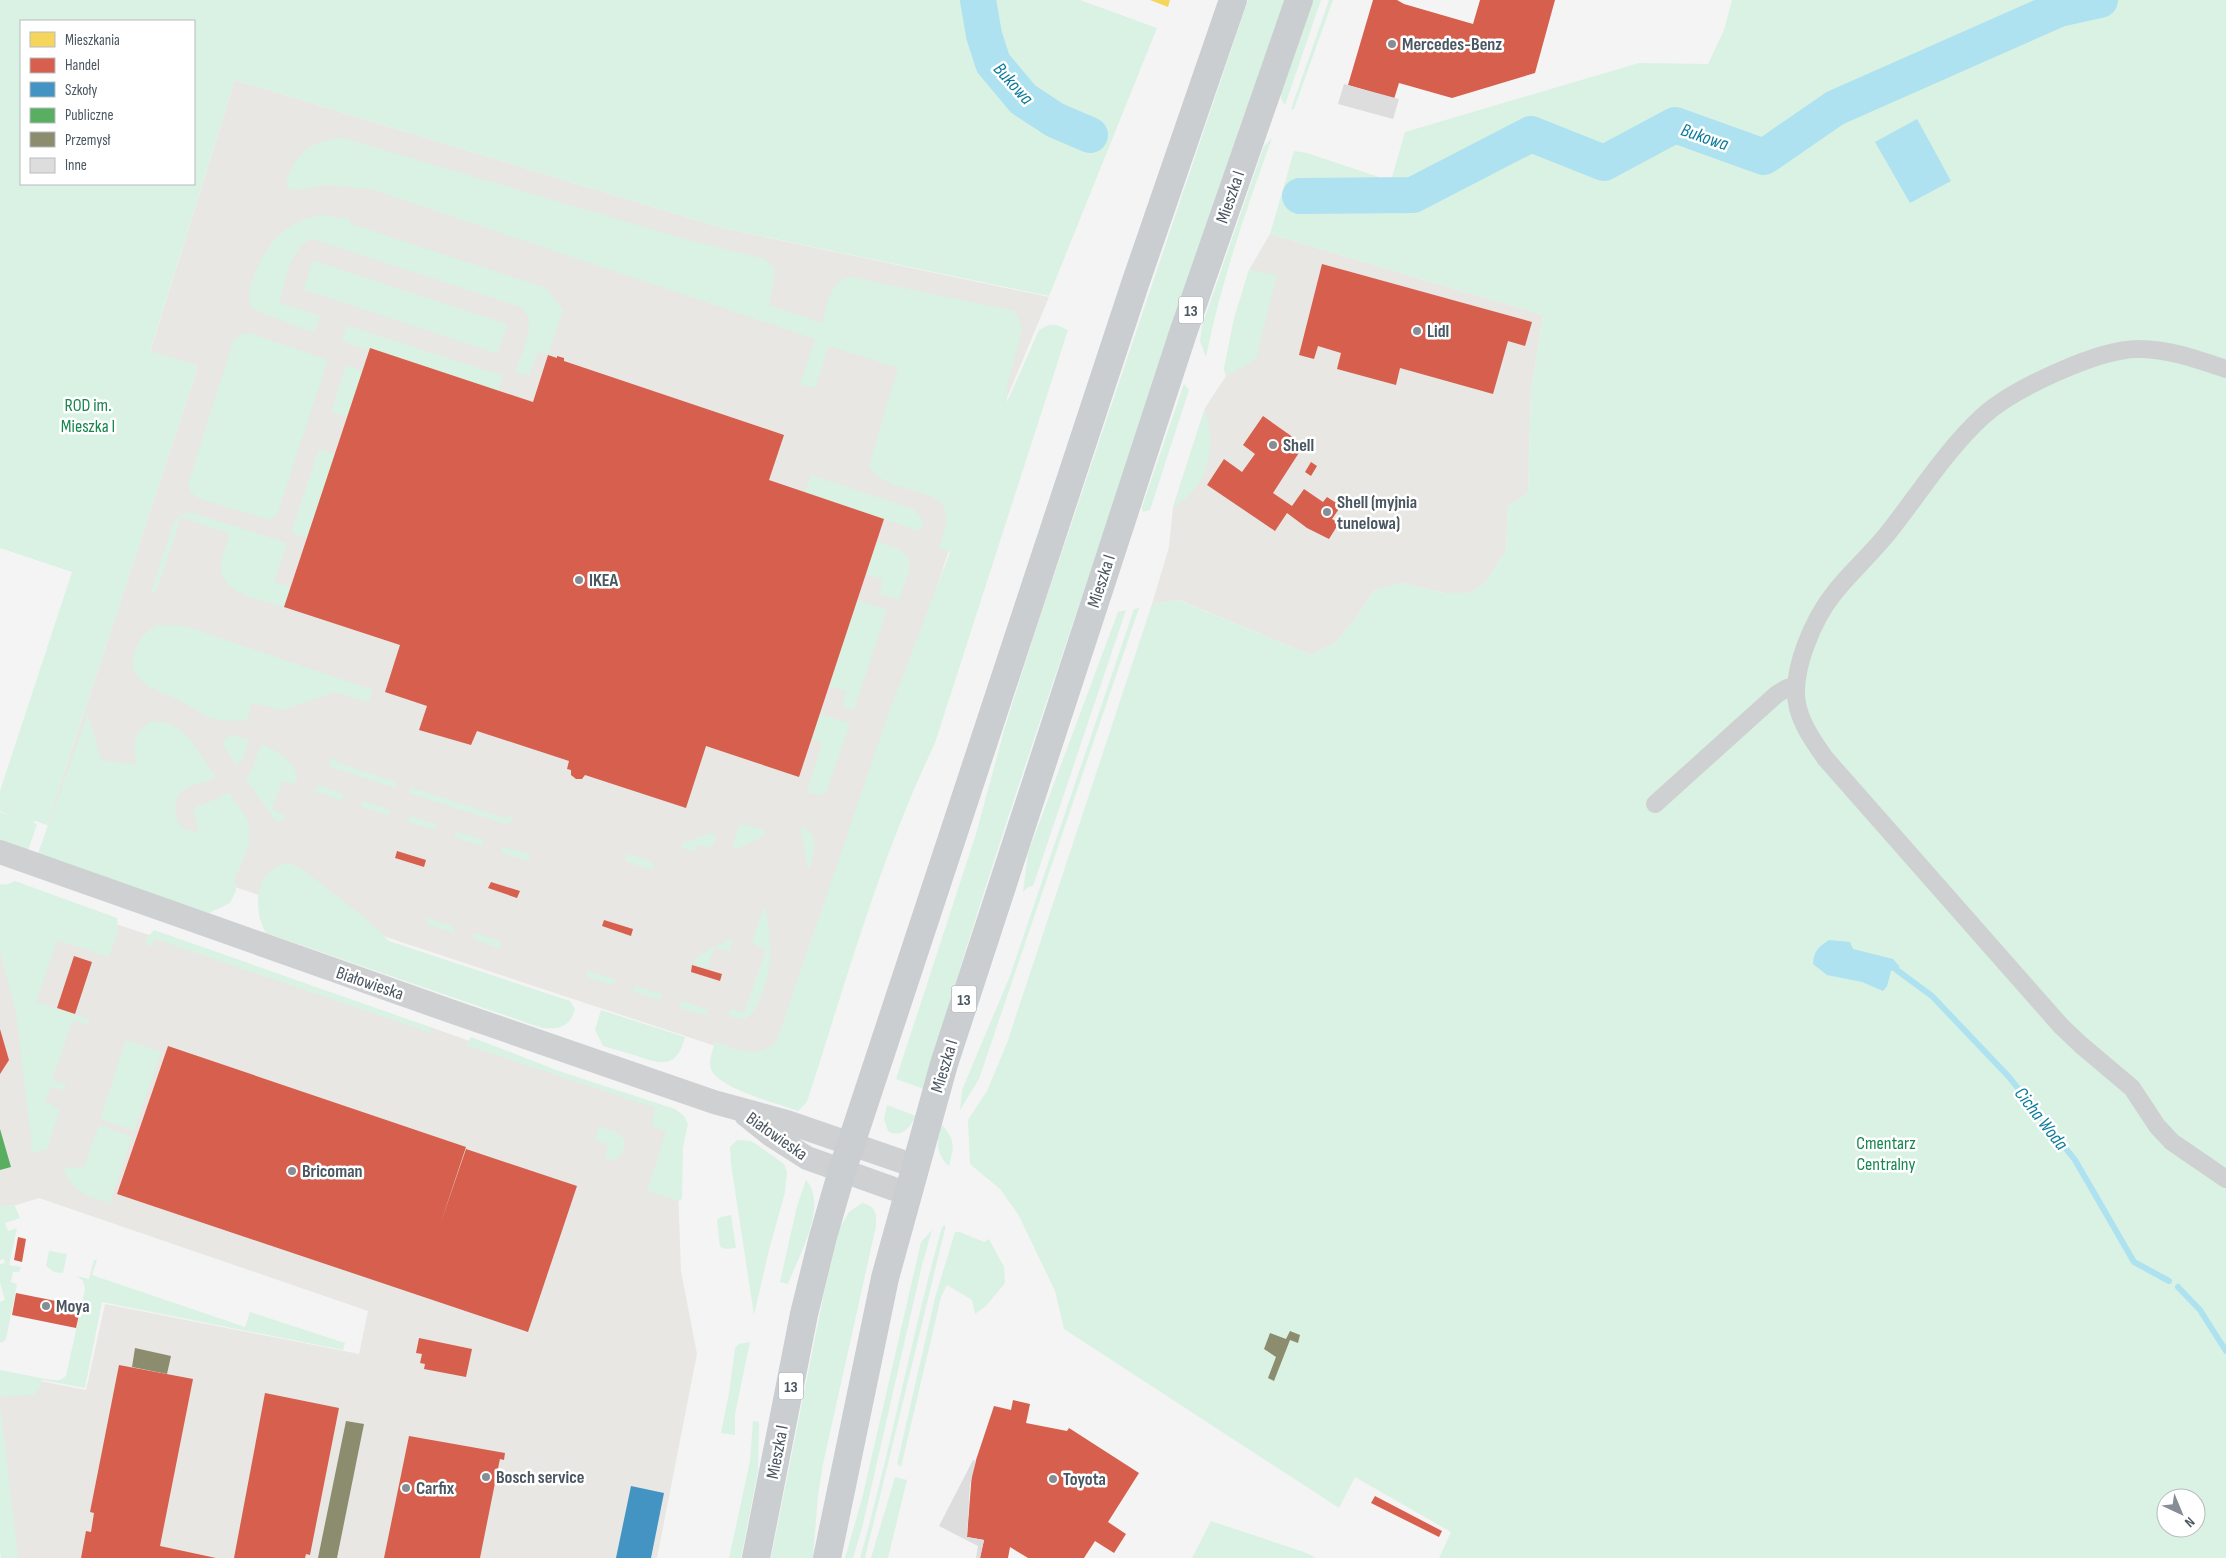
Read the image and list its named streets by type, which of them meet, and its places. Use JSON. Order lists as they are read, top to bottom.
{
  "streets": {
    "main road": ["Mieszka I", "13"],
    "street": ["Białowieska"]
  },
  "crossings": [
    ["Mieszka I", "Białowieska"]
  ],
  "water": ["Bukowa", "Cicha Woda"],
  "parks": ["ROD im. Mieszka I", "Cmentarz Centralny"],
  "places": [
    "Mercedes-Benz",
    "Lidl",
    "Shell",
    "Shell (myjnia tunelowa)",
    "IKEA",
    "Bricoman",
    "Moya",
    "Bosch service",
    "Toyota",
    "Carfix"
  ],
  "legend": [
    "Mieszkania",
    "Handel",
    "Szkoły",
    "Publiczne",
    "Przemysł",
    "Inne"
  ],
  "north": "bottom right"
}
